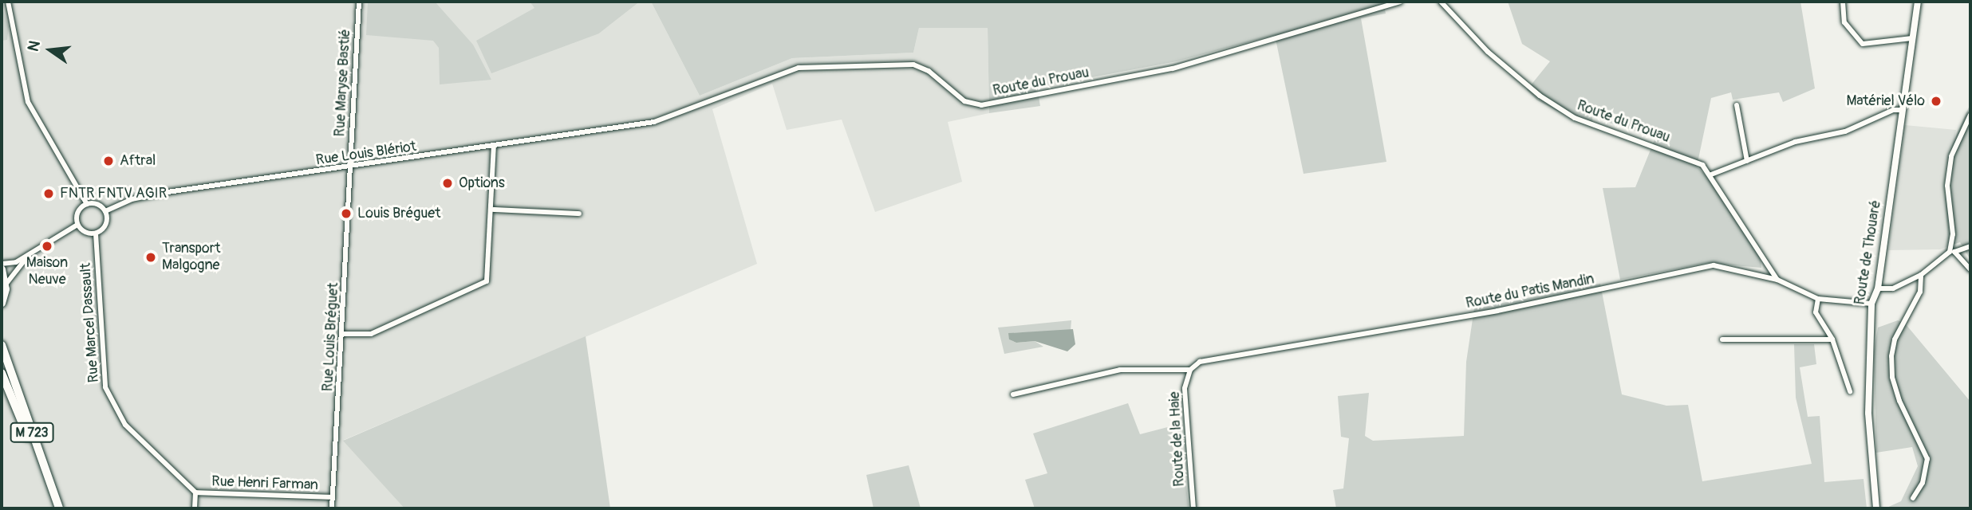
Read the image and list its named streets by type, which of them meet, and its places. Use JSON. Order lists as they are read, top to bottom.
{
  "streets": {
    "main road": ["M 723"],
    "street": [
      "Route du Prouau",
      "Rue Maryse Bastié",
      "Rue Louis Blériot",
      "Route de Thouaré",
      "Route du Patis Mandin",
      "Rue Marcel Dassault",
      "Rue Louis Bréguet",
      "Route de la Haie",
      "Rue Henri Farman"
    ]
  },
  "crossings": [
    ["Route du Prouau", "Rue Louis Blériot"],
    ["Route du Prouau", "Route du Patis Mandin"],
    ["Rue Maryse Bastié", "Rue Louis Blériot"],
    ["Rue Maryse Bastié", "Rue Louis Bréguet"],
    ["Rue Louis Blériot", "Rue Marcel Dassault"],
    ["Rue Louis Blériot", "Rue Louis Bréguet"],
    ["Route de Thouaré", "Route du Patis Mandin"],
    ["Route du Patis Mandin", "Route de la Haie"],
    ["Rue Marcel Dassault", "Rue Henri Farman"],
    ["Rue Louis Bréguet", "Rue Henri Farman"]
  ],
  "places": [
    "Matériel Vélo",
    "Aftral",
    "Options",
    "FNTR FNTV AGIR",
    "Louis Bréguet",
    "Maison Neuve",
    "Transport Malgogne"
  ],
  "north": "left"
}
